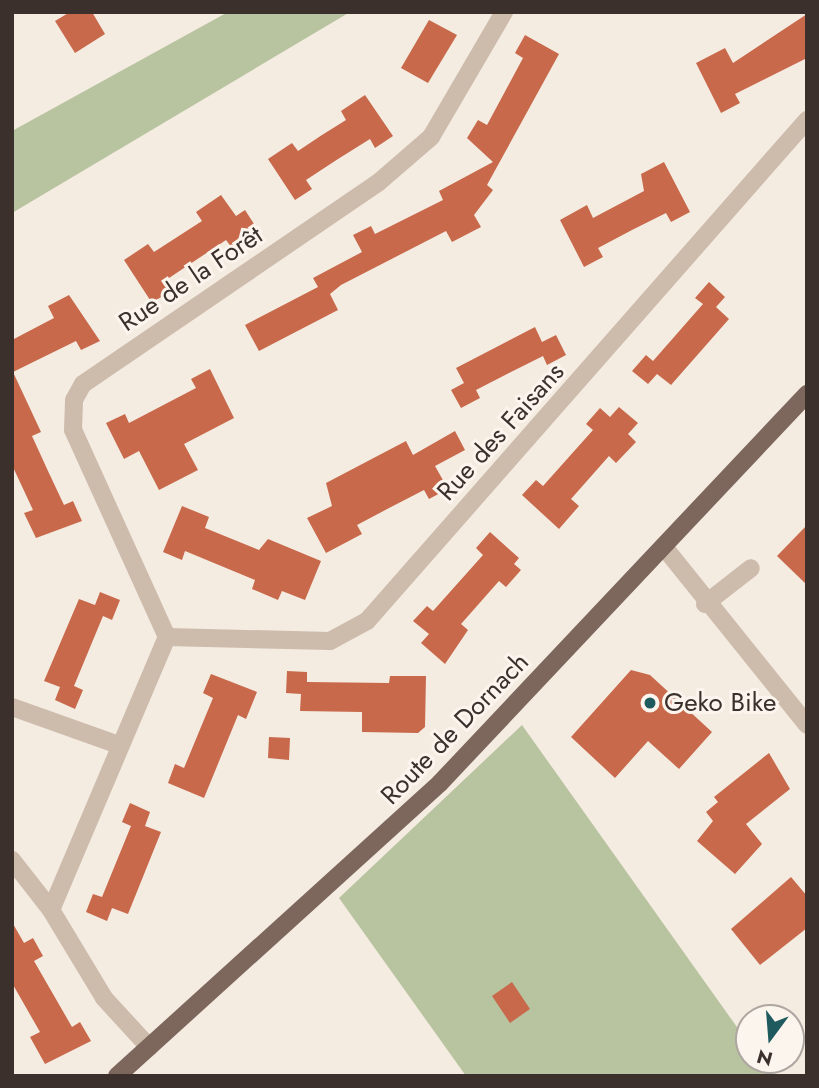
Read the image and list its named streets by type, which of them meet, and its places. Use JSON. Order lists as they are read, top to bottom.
{
  "streets": {
    "main road": ["Route de Dornach"],
    "street": ["Rue de la Forêt", "Rue des Faisans"]
  },
  "crossings": [
    ["Rue de la Forêt", "Rue des Faisans"]
  ],
  "places": ["Geko Bike"],
  "north": "bottom"
}
